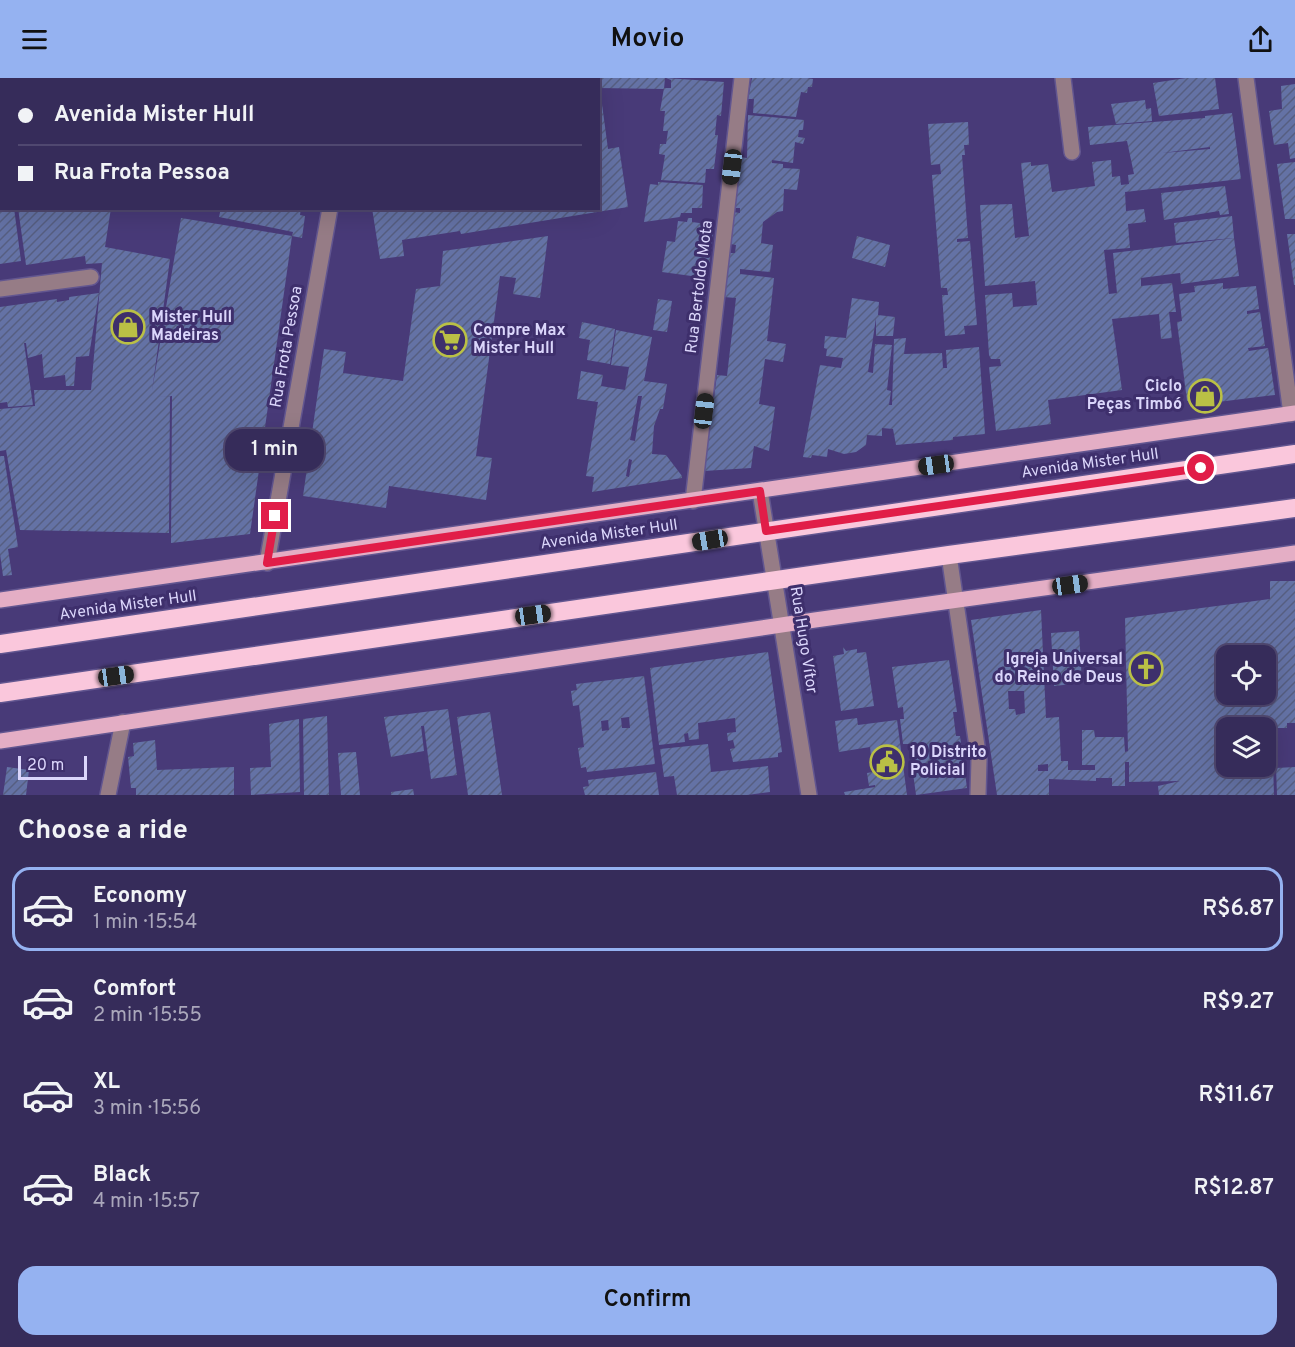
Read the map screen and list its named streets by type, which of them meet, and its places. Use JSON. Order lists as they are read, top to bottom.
{
  "streets": {
    "highway": ["Avenida Mister Hull"],
    "street": ["Rua Bertoldo Mota", "Rua Frota Pessoa", "Rua Hugo Vítor"]
  },
  "crossings": [
    ["Rua Bertoldo Mota", "Avenida Mister Hull"],
    ["Rua Frota Pessoa", "Avenida Mister Hull"],
    ["Avenida Mister Hull", "Rua Hugo Vítor"]
  ],
  "places": {
    "shop": ["Mister Hull Madeiras", "Ciclo Peças Timbó"],
    "supermarket": ["Compre Max Mister Hull"],
    "church": ["Igreja Universal do Reino de Deus"],
    "public building": ["10 Distrito Policial"]
  },
  "scale_bar": "20 m",
  "page": {
    "header": "Movio",
    "banner": ["Avenida Mister Hull", "Rua Frota Pessoa"],
    "bubble": "1 min",
    "scale": "20 m",
    "heading": "Choose a ride",
    "list": [
      {
        "name": "Economy",
        "note": "1 min · 15:54",
        "value": "R$6.87"
      },
      {
        "name": "Comfort",
        "note": "2 min · 15:55",
        "value": "R$9.27"
      },
      {
        "name": "XL",
        "note": "3 min · 15:56",
        "value": "R$11.67"
      },
      {
        "name": "Black",
        "note": "4 min · 15:57",
        "value": "R$12.87"
      }
    ],
    "buttons": "Confirm"
  }
}
